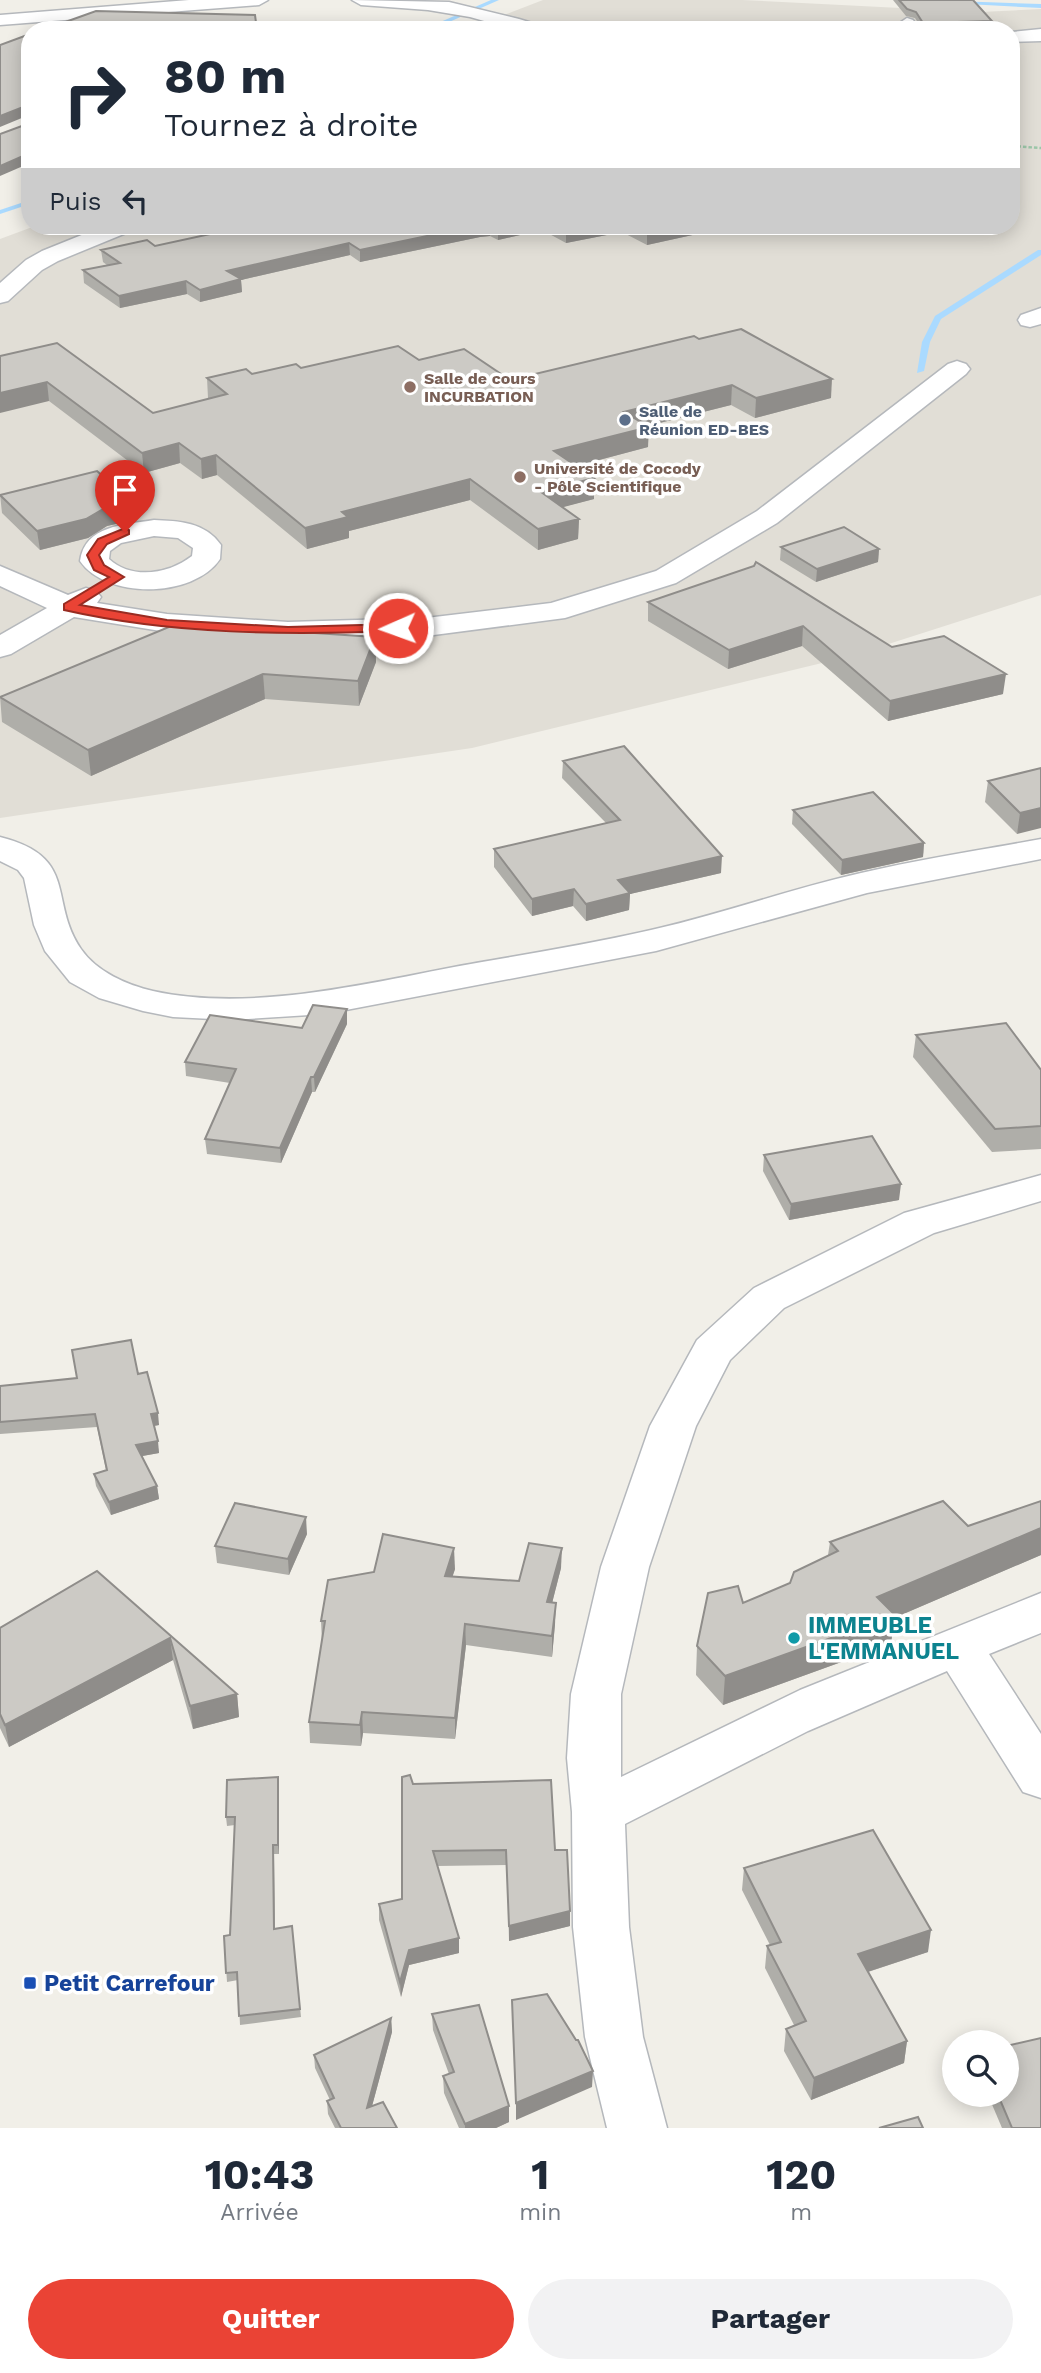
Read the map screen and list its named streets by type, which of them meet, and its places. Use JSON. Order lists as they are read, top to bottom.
{
  "places": {
    "other": [
      "Salle de cours INCURBATION",
      "Salle de Réunion ED-BES",
      "Université de Cocody - Pôle Scientifique",
      "IMMEUBLE L'EMMANUEL"
    ],
    "transit": ["Petit Carrefour"]
  },
  "page": {
    "turn": ["80 m", "Tournez à droite"],
    "then": "Puis",
    "eta": [
      "10:43",
      "Arrivée",
      "1",
      "min",
      "120",
      "m"
    ],
    "buttons": ["Quitter", "Partager"]
  }
}
